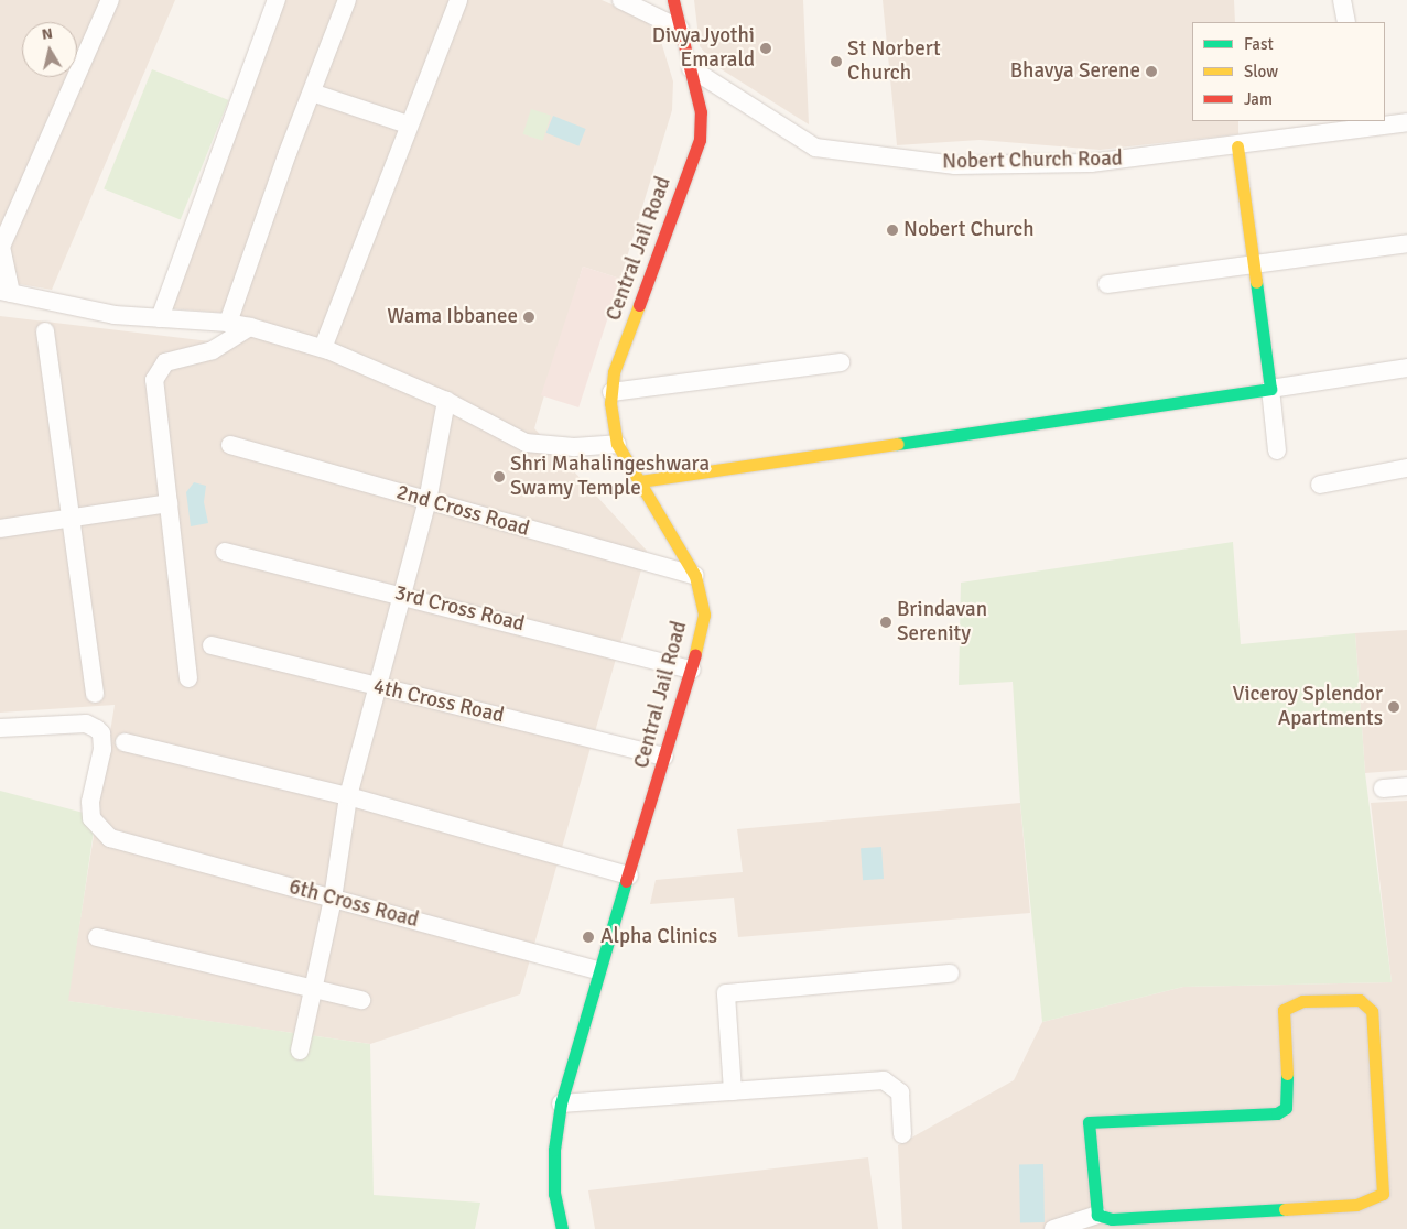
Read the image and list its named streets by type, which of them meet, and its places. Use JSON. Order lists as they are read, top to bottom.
{
  "streets": {
    "street": [
      "Nobert Church Road",
      "Central Jail Road",
      "2nd Cross Road",
      "3rd Cross Road",
      "4th Cross Road",
      "6th Cross Road"
    ]
  },
  "crossings": [
    ["Nobert Church Road", "Central Jail Road"],
    ["Central Jail Road", "2nd Cross Road"],
    ["Central Jail Road", "3rd Cross Road"],
    ["Central Jail Road", "4th Cross Road"],
    ["Central Jail Road", "6th Cross Road"]
  ],
  "places": [
    "DivyaJyothi Emarald",
    "St Norbert Church",
    "Bhavya Serene",
    "Nobert Church",
    "Wama Ibbanee",
    "Shri Mahalingeshwara Swamy Temple",
    "Brindavan Serenity",
    "Viceroy Splendor Apartments",
    "Alpha Clinics"
  ],
  "legend": ["Fast", "Slow", "Jam"],
  "north": "top"
}
